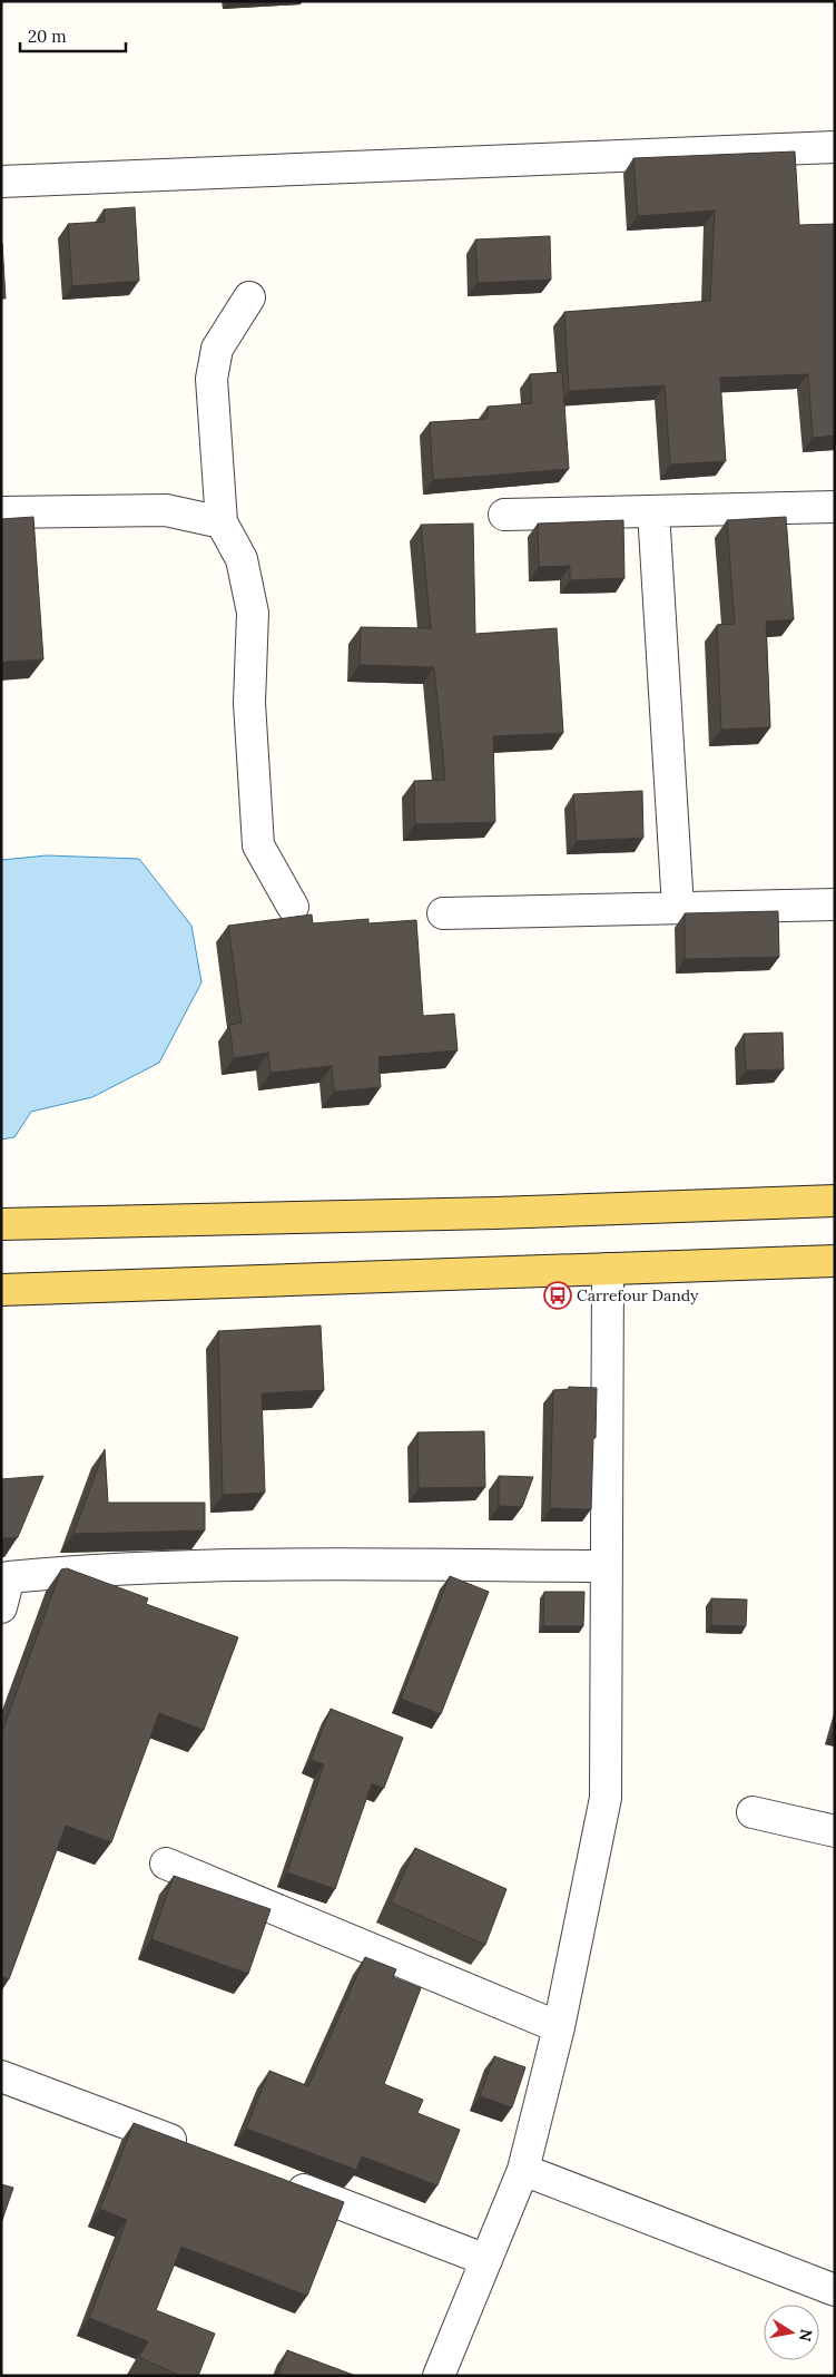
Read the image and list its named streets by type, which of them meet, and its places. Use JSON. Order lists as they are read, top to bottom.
{
  "places": {
    "bus stop": ["Carrefour Dandy"]
  },
  "scale_bar": "20 m",
  "north": "right"
}
